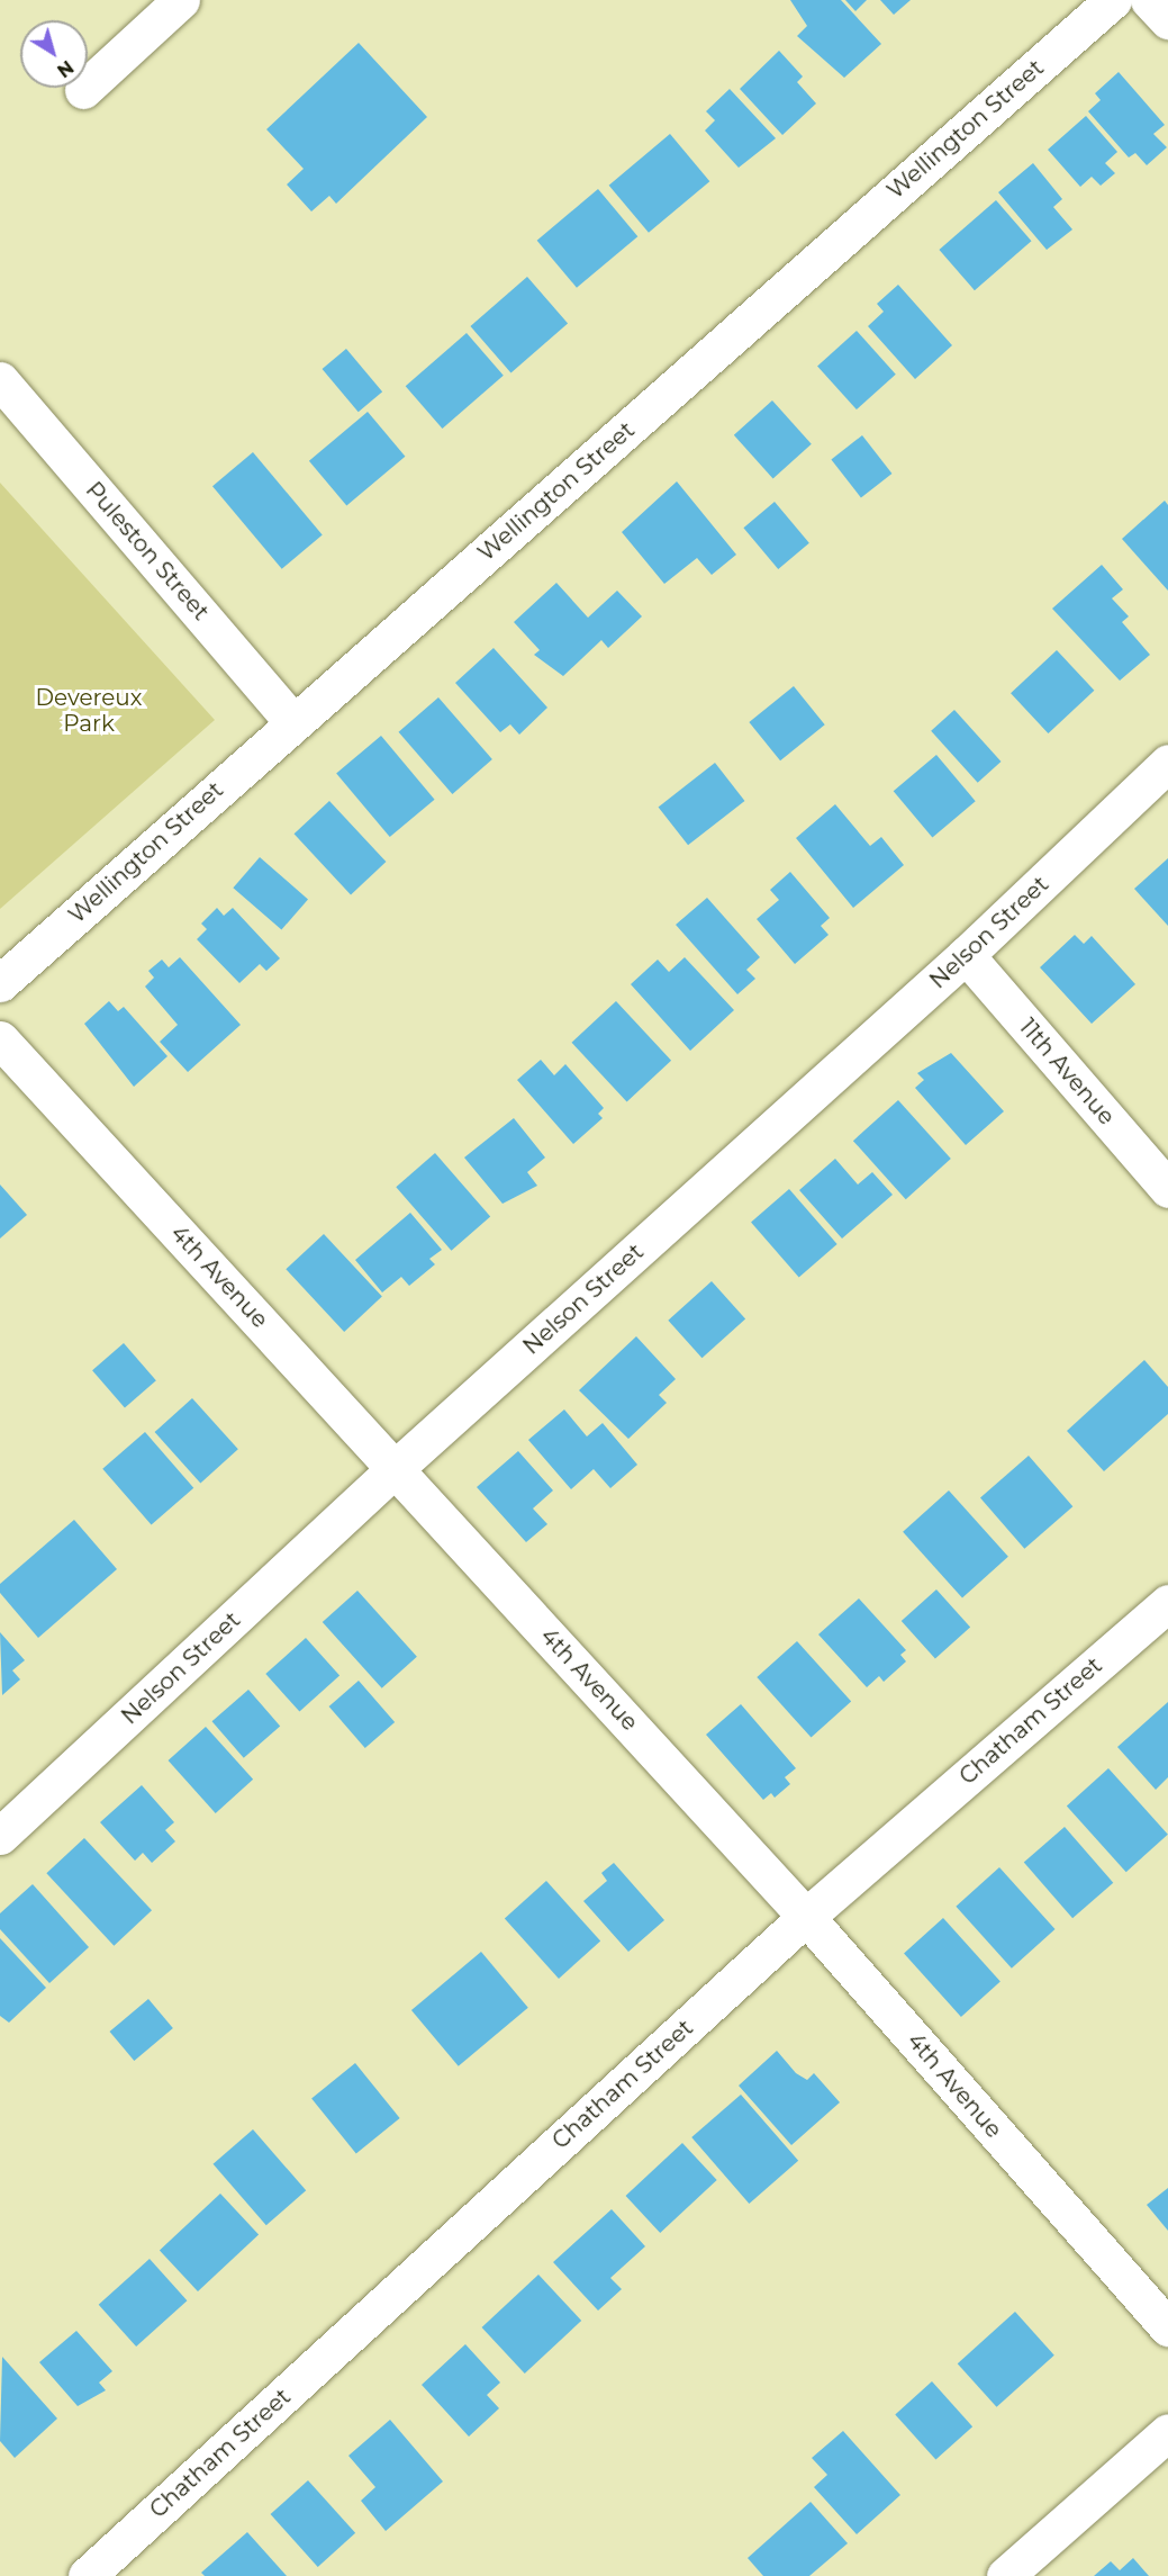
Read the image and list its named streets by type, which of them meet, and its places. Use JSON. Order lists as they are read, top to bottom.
{
  "streets": {
    "street": [
      "Wellington Street",
      "Puleston Street",
      "Nelson Street",
      "11th Avenue",
      "4th Avenue",
      "Chatham Street"
    ]
  },
  "crossings": [
    ["Wellington Street", "Puleston Street"],
    ["Nelson Street", "11th Avenue"],
    ["Nelson Street", "4th Avenue"],
    ["4th Avenue", "Chatham Street"]
  ],
  "parks": ["Devereux Park"],
  "north": "bottom right"
}
